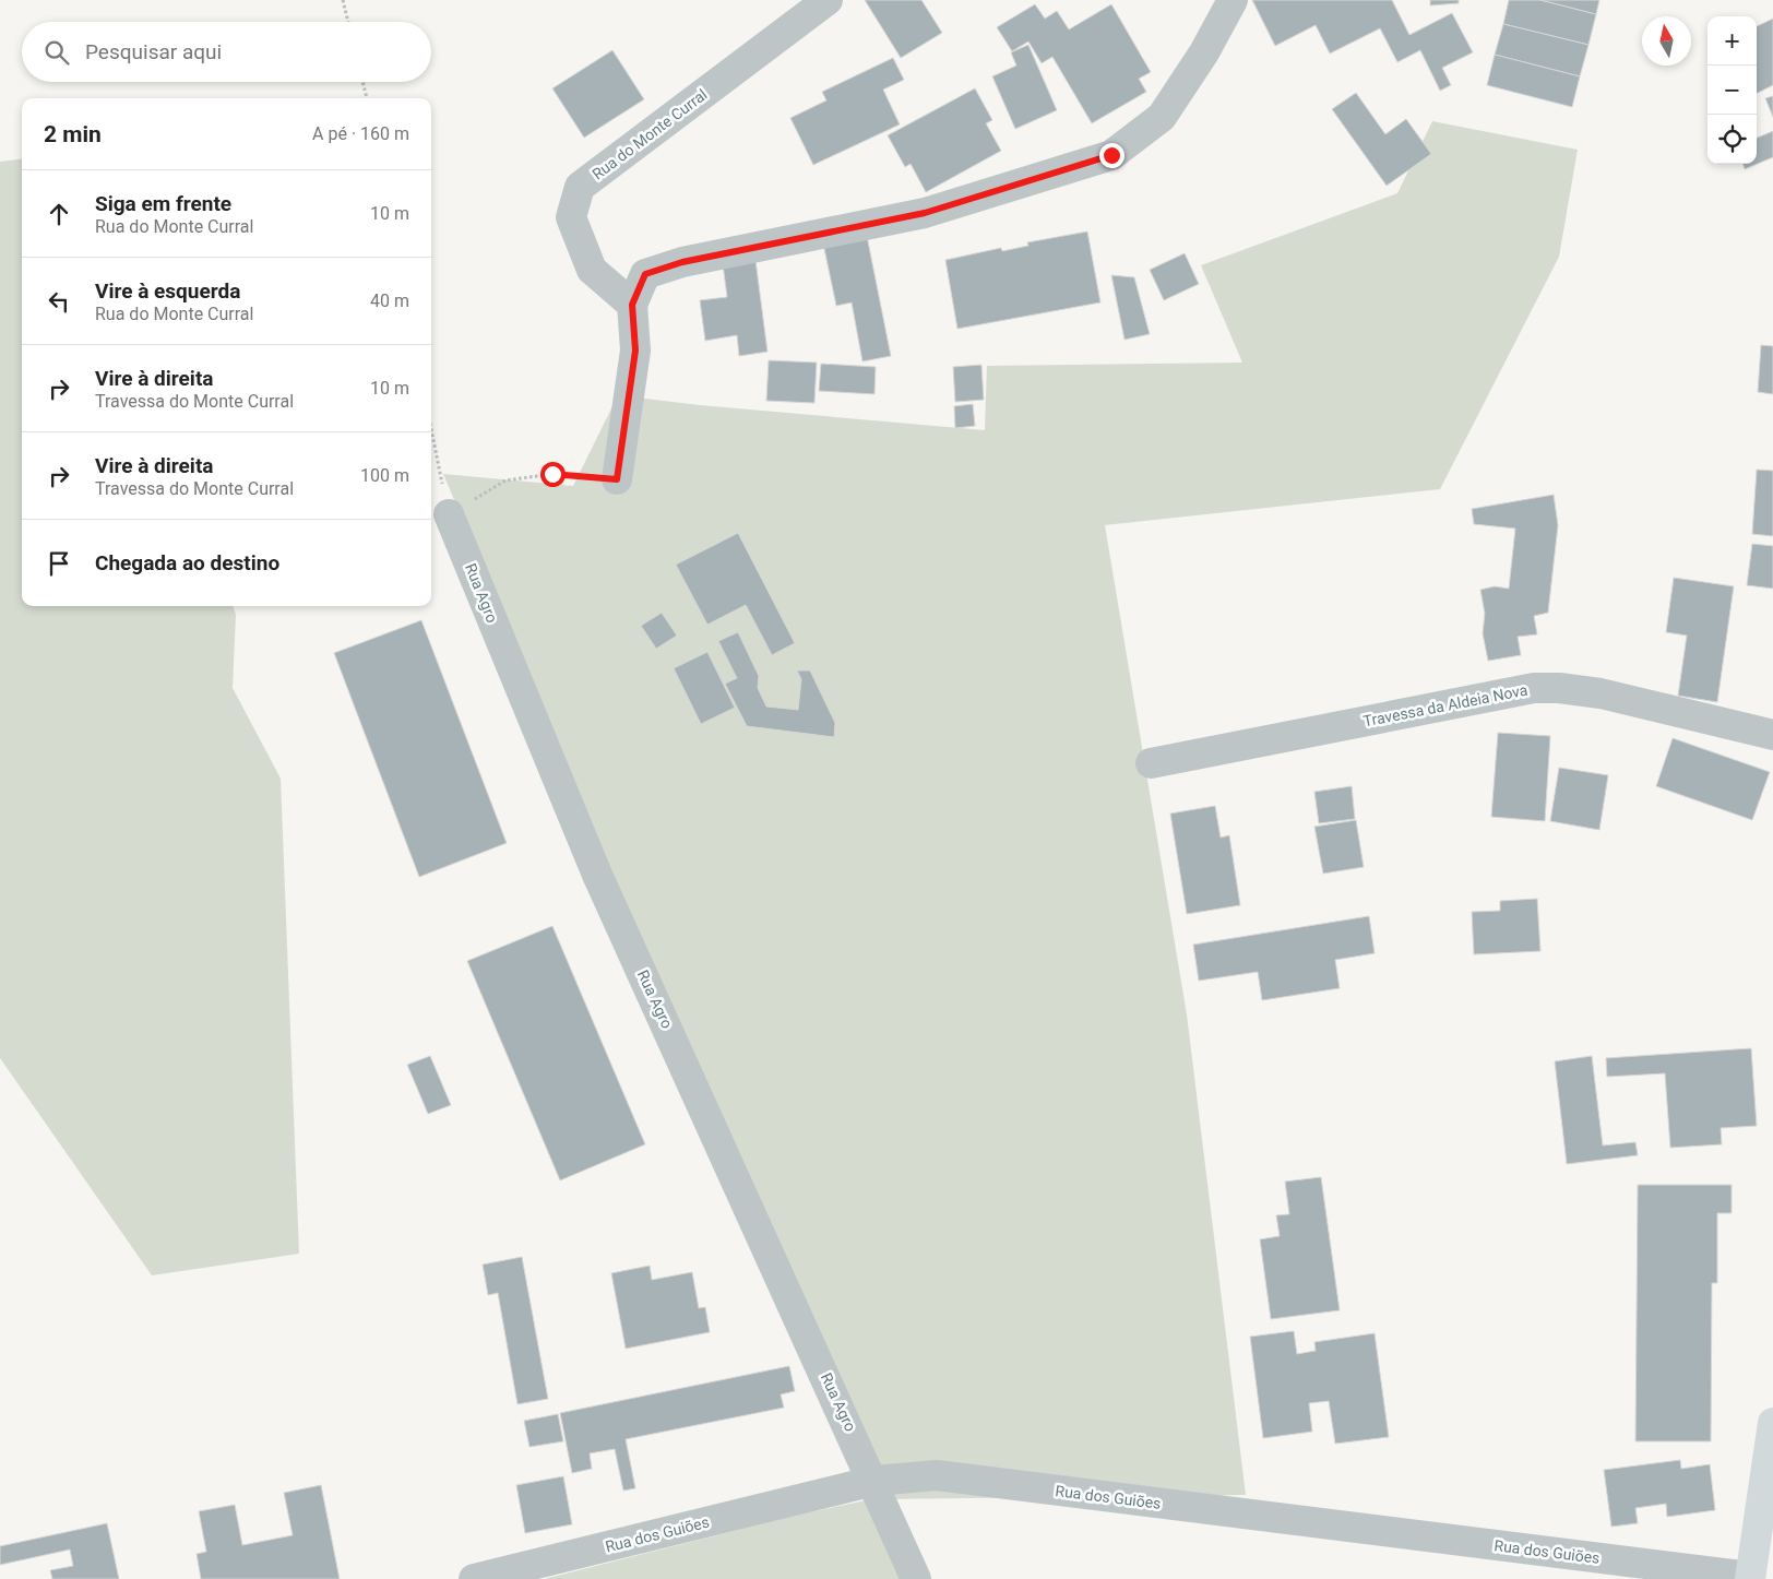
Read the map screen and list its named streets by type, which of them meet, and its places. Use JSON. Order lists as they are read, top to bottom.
{
  "streets": {
    "street": [
      "Rua do Monte Curral",
      "Rua Agro",
      "Travessa da Aldeia Nova",
      "Rua dos Guiões"
    ]
  },
  "crossings": [
    ["Rua Agro", "Rua dos Guiões"]
  ],
  "north": "top",
  "page": {
    "map_buttons": ["+", "−"],
    "search": "Pesquisar aqui",
    "heading": ["2 min", "A pé · 160 m"],
    "list": [
      ["Siga em frente", "Rua do Monte Curral", "10 m"],
      ["Vire à esquerda", "Rua do Monte Curral", "40 m"],
      ["Vire à direita", "Travessa do Monte Curral", "10 m"],
      ["Vire à direita", "Travessa do Monte Curral", "100 m"],
      "Chegada ao destino"
    ]
  }
}
